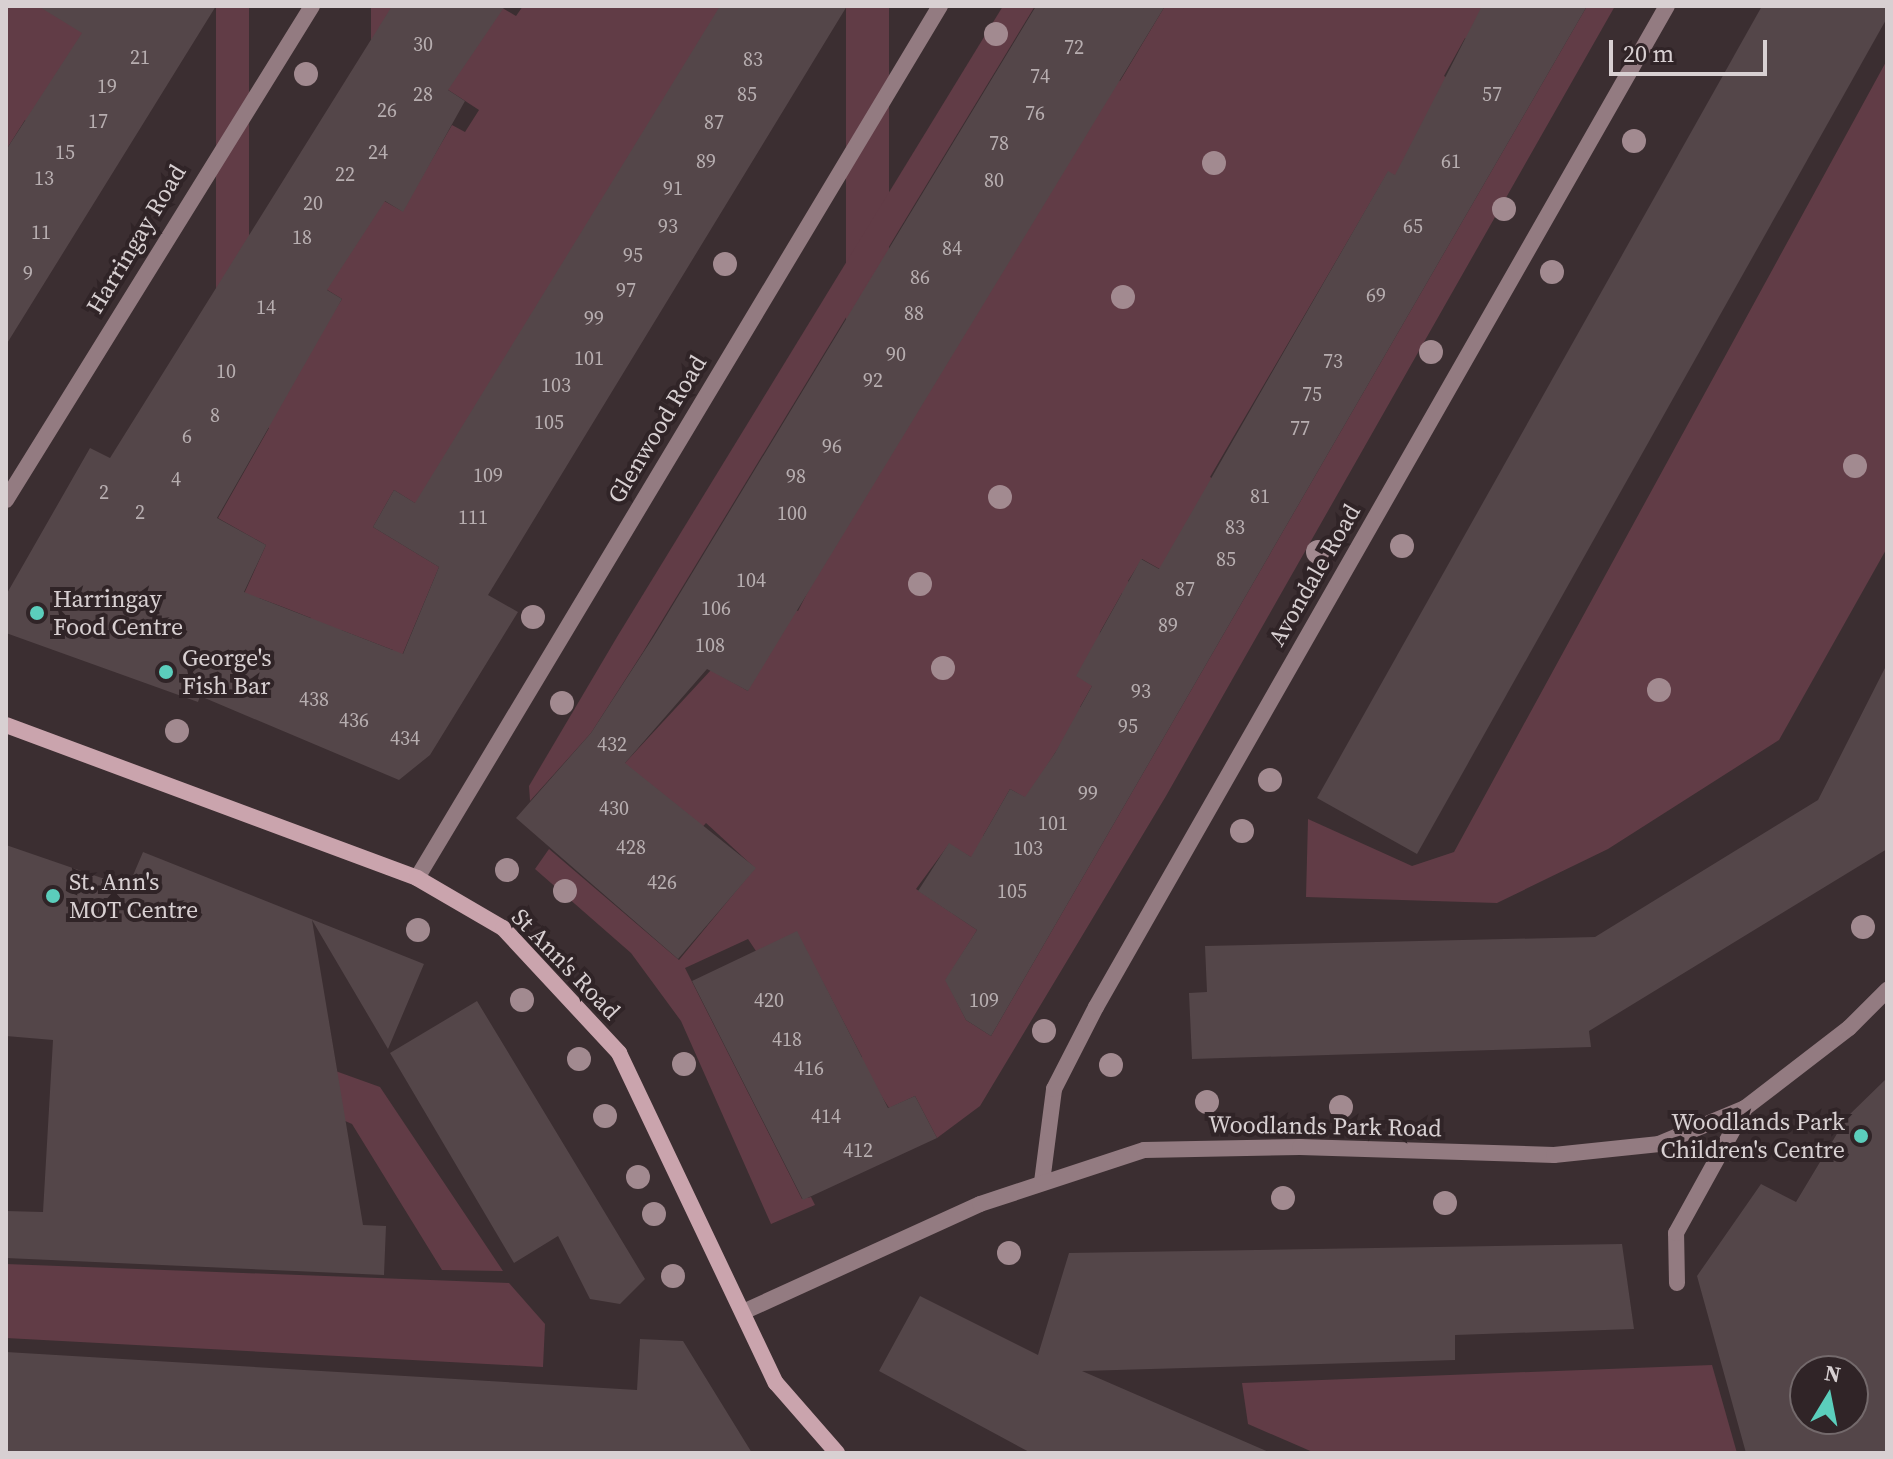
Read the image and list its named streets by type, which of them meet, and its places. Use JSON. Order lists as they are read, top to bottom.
{
  "streets": {
    "main road": ["St Ann's Road"],
    "street": [
      "Harringay Road",
      "Glenwood Road",
      "Avondale Road",
      "Woodlands Park Road"
    ]
  },
  "crossings": [
    ["Glenwood Road", "St Ann's Road"],
    ["Avondale Road", "Woodlands Park Road"],
    ["St Ann's Road", "Woodlands Park Road"]
  ],
  "places": [
    "Harringay Food Centre",
    "George's Fish Bar",
    "St. Ann's MOT Centre",
    "Woodlands Park Children's Centre"
  ],
  "house_numbers": [
    "30",
    "72",
    "21",
    "83",
    "74",
    "19",
    "28",
    "85",
    "57",
    "26",
    "76",
    "17",
    "87",
    "78",
    "15",
    "24",
    "89",
    "61",
    "22",
    "13",
    "80",
    "91",
    "20",
    "93",
    "65",
    "11",
    "18",
    "84",
    "95",
    "9",
    "86",
    "97",
    "69",
    "14",
    "88",
    "99",
    "90",
    "101",
    "73",
    "10",
    "92",
    "103",
    "75",
    "8",
    "105",
    "77",
    "6",
    "96",
    "109",
    "98",
    "4",
    "2",
    "81",
    "2",
    "100",
    "111",
    "83",
    "85",
    "104",
    "87",
    "106",
    "89",
    "108",
    "93",
    "438",
    "436",
    "95",
    "434",
    "432",
    "99",
    "430",
    "101",
    "428",
    "103",
    "426",
    "105",
    "420",
    "109",
    "418",
    "416",
    "414",
    "412"
  ],
  "scale_bar": "20 m",
  "north": "top"
}
